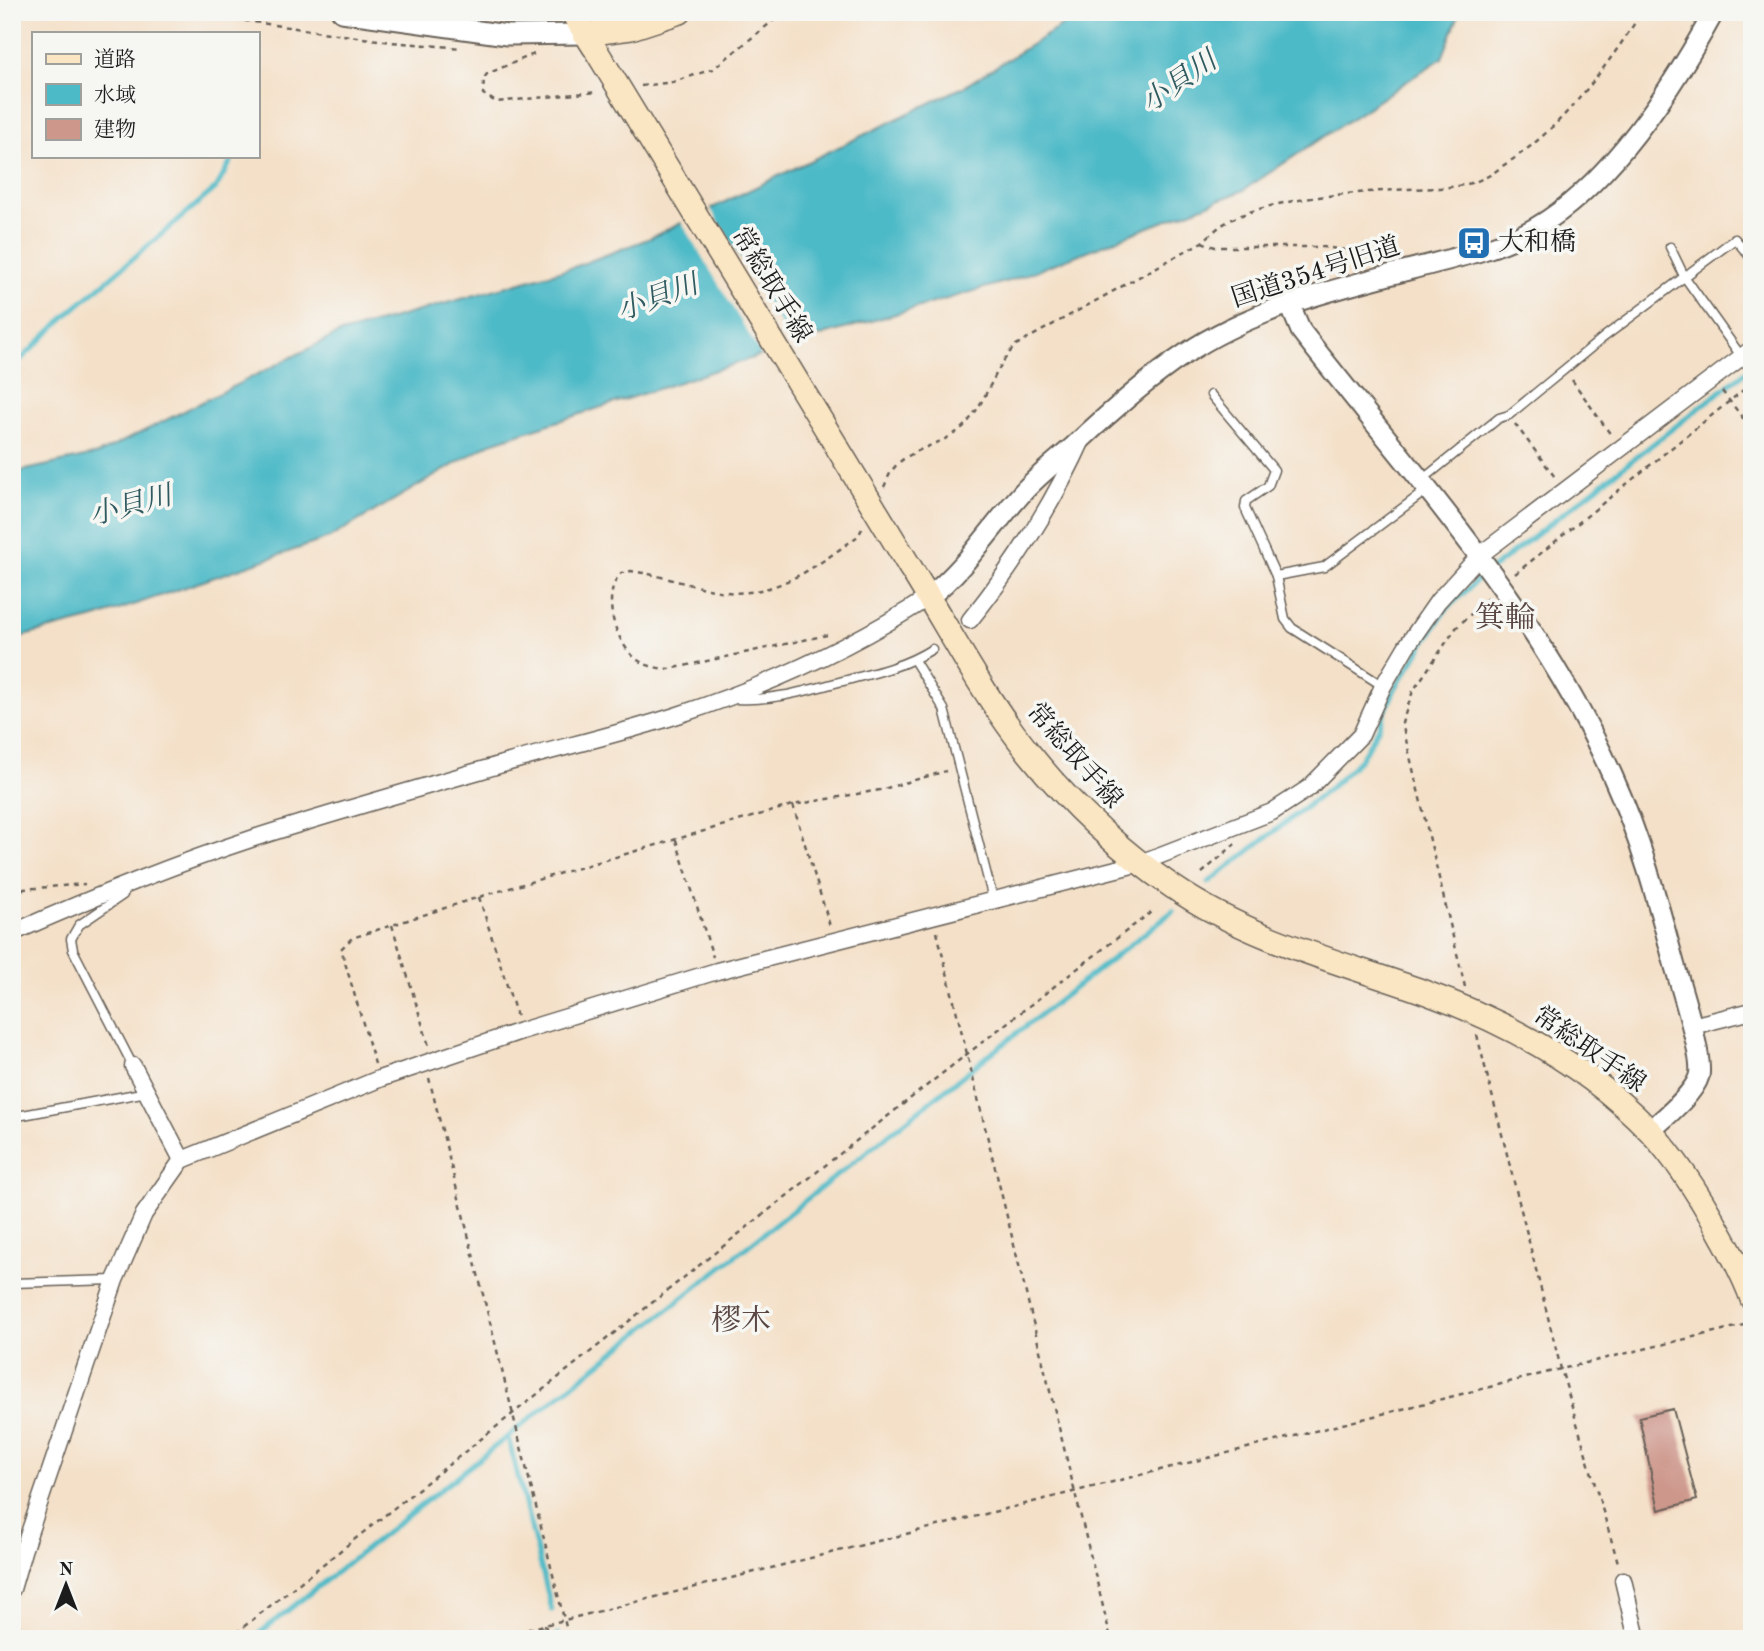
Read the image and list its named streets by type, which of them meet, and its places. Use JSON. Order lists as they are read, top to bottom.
{
  "streets": {
    "main road": ["常総取手線"],
    "street": ["国道354号旧道"]
  },
  "crossings": [
    ["国道354号旧道", "常総取手線"]
  ],
  "districts": ["箕輪", "樛木"],
  "water": ["小貝川"],
  "places": {
    "bus stop": ["大和橋"]
  },
  "legend": ["道路", "水域", "建物"],
  "north": "top"
}
